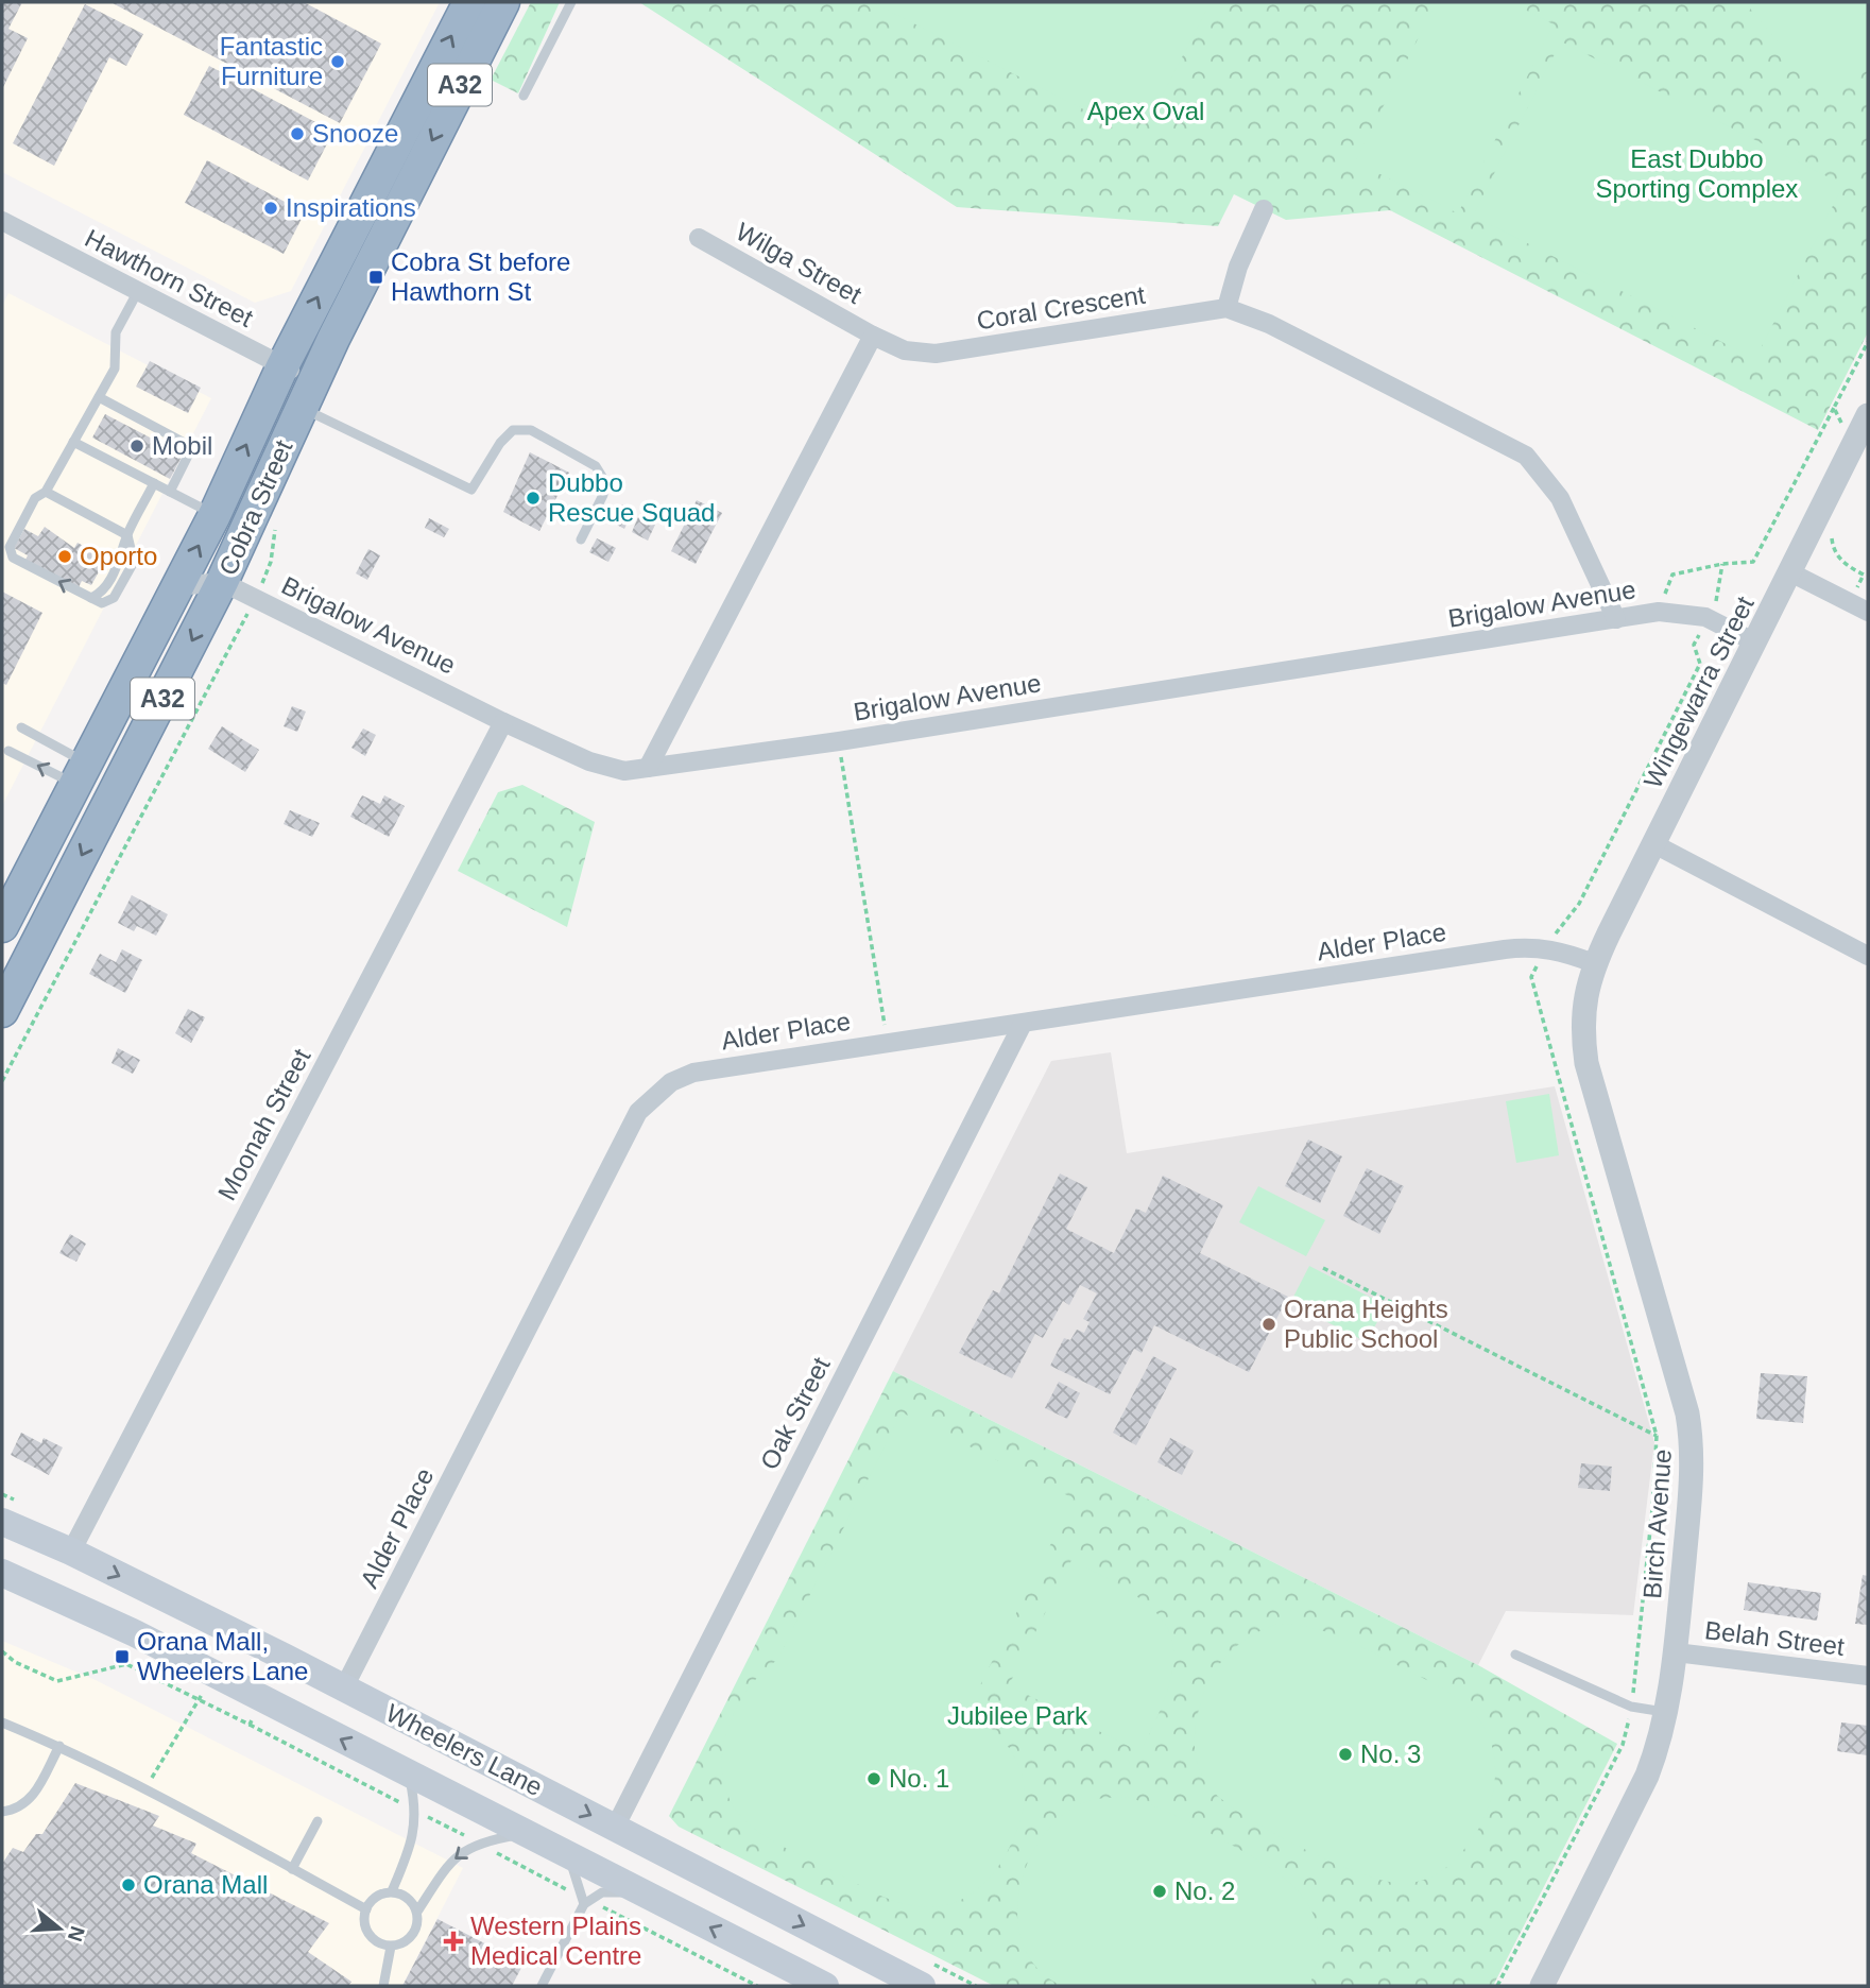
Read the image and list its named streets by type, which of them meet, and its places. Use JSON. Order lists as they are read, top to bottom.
{
  "streets": {
    "highway": ["A32", "Cobra Street"],
    "main road": ["Wheelers Lane"],
    "street": [
      "Wilga Street",
      "Hawthorn Street",
      "Coral Crescent",
      "Brigalow Avenue",
      "Wingewarra Street",
      "Alder Place",
      "Moonah Street",
      "Oak Street",
      "Birch Avenue",
      "Belah Street"
    ]
  },
  "crossings": [
    ["Wilga Street", "Coral Crescent"],
    ["Hawthorn Street", "Cobra Street"],
    ["Coral Crescent", "Brigalow Avenue"],
    ["Cobra Street", "Brigalow Avenue"],
    ["Brigalow Avenue", "Wingewarra Street"],
    ["Brigalow Avenue", "Moonah Street"],
    ["Wingewarra Street", "Alder Place"],
    ["Wingewarra Street", "Birch Avenue"],
    ["Alder Place", "Oak Street"],
    ["Alder Place", "Birch Avenue"],
    ["Alder Place", "Wheelers Lane"],
    ["Moonah Street", "Wheelers Lane"],
    ["Oak Street", "Wheelers Lane"],
    ["Birch Avenue", "Belah Street"]
  ],
  "parks": ["Apex Oval", "East Dubbo Sporting Complex", "Jubilee Park"],
  "places": {
    "other": [
      "Fantastic Furniture",
      "Snooze",
      "Inspirations",
      "Mobil",
      "Dubbo Rescue Squad",
      "Oporto",
      "Orana Heights Public School",
      "No. 3",
      "No. 1",
      "Orana Mall",
      "No. 2"
    ],
    "transit": ["Cobra St before Hawthorn St", "Orana Mall, Wheelers Lane"],
    "health": ["Western Plains Medical Centre"]
  },
  "north": "right"
}
